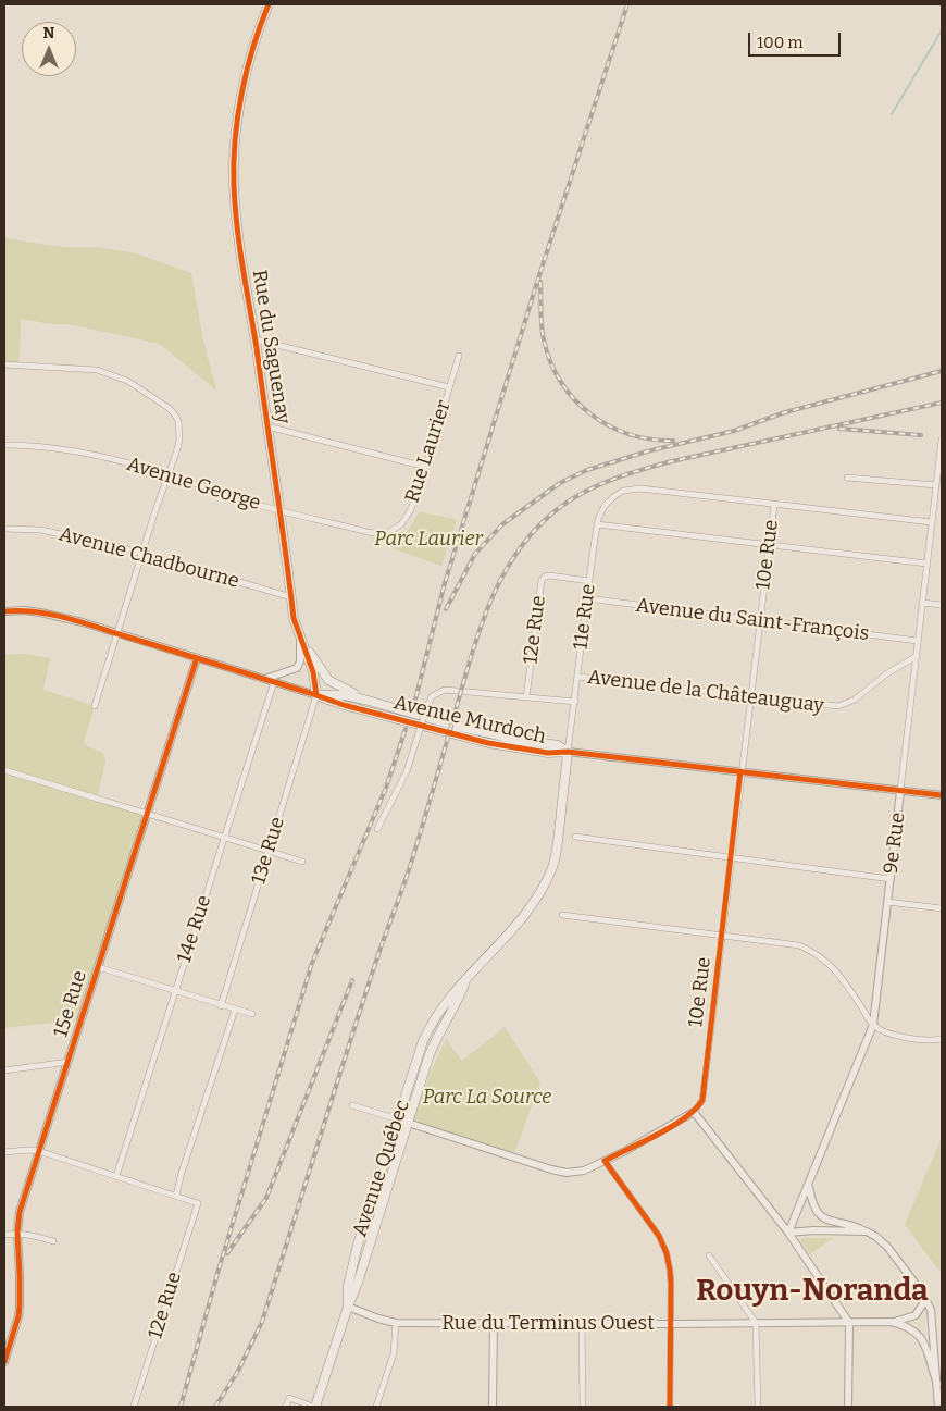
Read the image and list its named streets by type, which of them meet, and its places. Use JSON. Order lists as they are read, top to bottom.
{
  "streets": {
    "main road": ["Rue du Saguenay", "Avenue Murdoch", "Avenue Québec"],
    "street": [
      "Rue Laurier",
      "Avenue George",
      "10e Rue",
      "Avenue Chadbourne",
      "11e Rue",
      "Avenue du Saint-François",
      "12e Rue",
      "Avenue de la Châteauguay",
      "9e Rue",
      "13e Rue",
      "14e Rue",
      "15e Rue",
      "Rue du Terminus Ouest"
    ]
  },
  "crossings": [
    ["Rue du Saguenay", "Avenue George"],
    ["Rue du Saguenay", "Avenue Chadbourne"],
    ["Rue du Saguenay", "Avenue Murdoch"],
    ["Rue du Saguenay", "13e Rue"],
    ["Rue Laurier", "Avenue George"],
    ["10e Rue", "11e Rue"],
    ["10e Rue", "Avenue du Saint-François"],
    ["10e Rue", "Avenue de la Châteauguay"],
    ["10e Rue", "Avenue Murdoch"],
    ["11e Rue", "Avenue du Saint-François"],
    ["11e Rue", "12e Rue"],
    ["11e Rue", "Avenue de la Châteauguay"],
    ["11e Rue", "Avenue Murdoch"],
    ["11e Rue", "Avenue Québec"],
    ["Avenue du Saint-François", "9e Rue"],
    ["Avenue de la Châteauguay", "9e Rue"],
    ["Avenue Murdoch", "9e Rue"],
    ["Avenue Murdoch", "13e Rue"],
    ["Avenue Murdoch", "14e Rue"],
    ["Avenue Murdoch", "15e Rue"],
    ["Avenue Murdoch", "Avenue Québec"],
    ["Avenue Québec", "Rue du Terminus Ouest"]
  ],
  "districts": ["Rouyn-Noranda"],
  "parks": ["Parc Laurier", "Parc La Source"],
  "scale_bar": "100 m",
  "north": "top"
}
